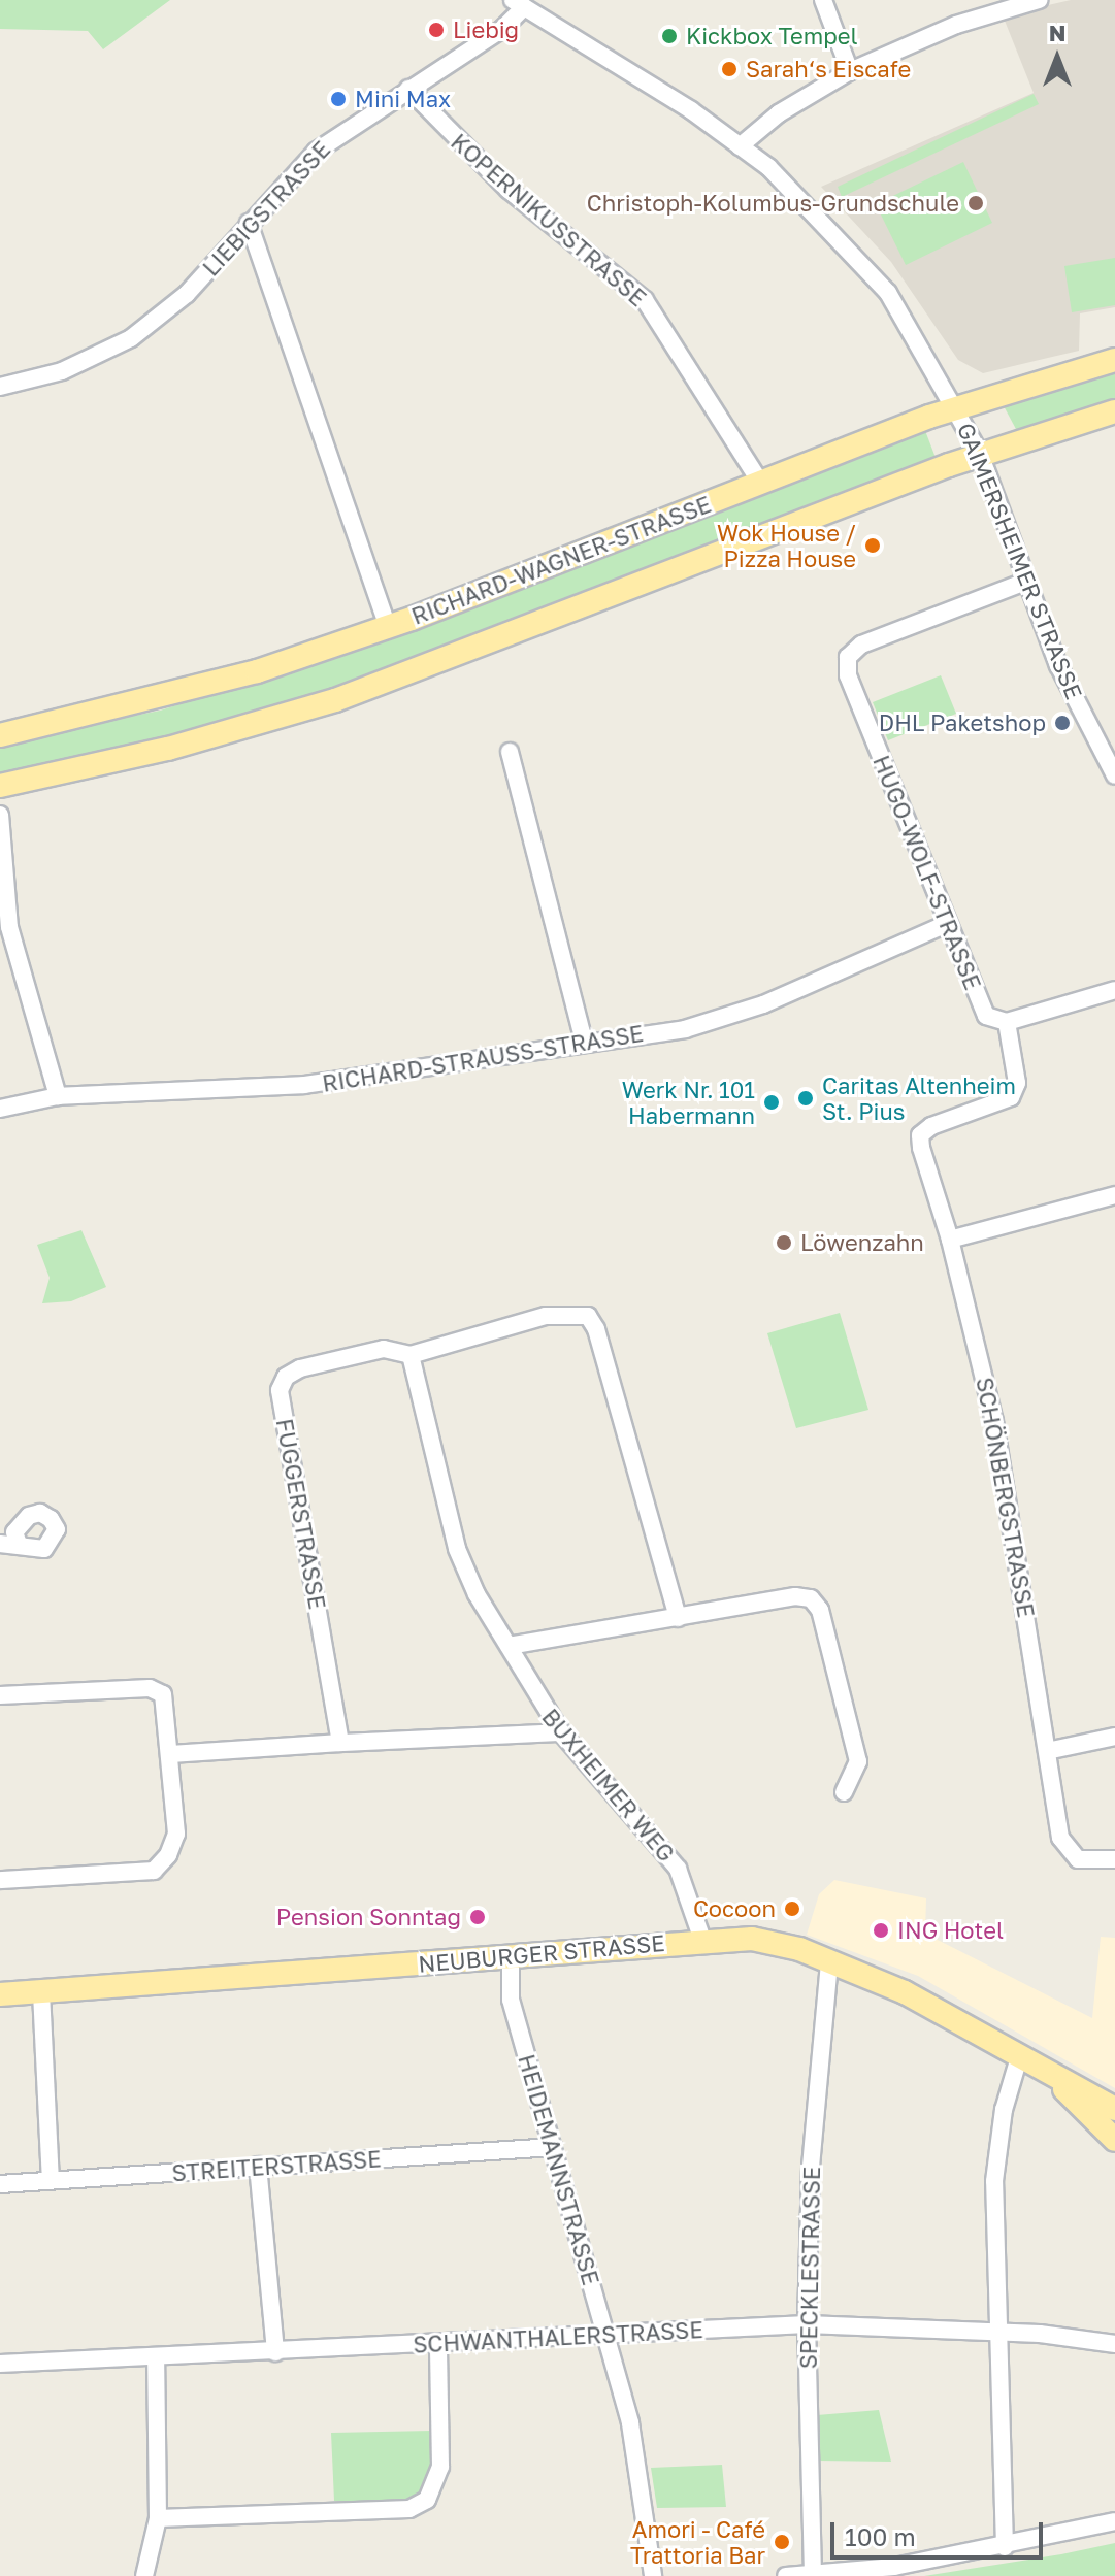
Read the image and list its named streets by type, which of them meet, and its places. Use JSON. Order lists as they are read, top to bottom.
{
  "streets": {
    "main road": ["RICHARD-WAGNER-STRASSE", "NEUBURGER STRASSE"],
    "street": [
      "LIEBIGSTRASSE",
      "KOPERNIKUSSTRASSE",
      "GAIMERSHEIMER STRASSE",
      "HUGO-WOLF-STRASSE",
      "RICHARD-STRAUSS-STRASSE",
      "SCHÖNBERGSTRASSE",
      "FUGGERSTRASSE",
      "BUXHEIMER WEG",
      "STREITERSTRASSE",
      "HEIDEMANNSTRASSE",
      "SPECKLESTRASSE",
      "SCHWANTHALERSTRASSE"
    ]
  },
  "crossings": [
    ["LIEBIGSTRASSE", "KOPERNIKUSSTRASSE"],
    ["LIEBIGSTRASSE", "GAIMERSHEIMER STRASSE"],
    ["KOPERNIKUSSTRASSE", "RICHARD-WAGNER-STRASSE"],
    ["RICHARD-WAGNER-STRASSE", "GAIMERSHEIMER STRASSE"],
    ["GAIMERSHEIMER STRASSE", "HUGO-WOLF-STRASSE"],
    ["HUGO-WOLF-STRASSE", "RICHARD-STRAUSS-STRASSE"],
    ["HUGO-WOLF-STRASSE", "SCHÖNBERGSTRASSE"],
    ["FUGGERSTRASSE", "BUXHEIMER WEG"],
    ["BUXHEIMER WEG", "NEUBURGER STRASSE"],
    ["NEUBURGER STRASSE", "HEIDEMANNSTRASSE"],
    ["NEUBURGER STRASSE", "SPECKLESTRASSE"],
    ["STREITERSTRASSE", "HEIDEMANNSTRASSE"],
    ["HEIDEMANNSTRASSE", "SCHWANTHALERSTRASSE"],
    ["SPECKLESTRASSE", "SCHWANTHALERSTRASSE"]
  ],
  "places": [
    "Liebig",
    "Kickbox Tempel",
    "Sarah‘s Eiscafe",
    "Mini Max",
    "Christoph-Kolumbus-Grundschule",
    "Wok House / Pizza House",
    "DHL Paketshop",
    "Caritas Altenheim St. Pius",
    "Werk Nr. 101 Habermann",
    "Löwenzahn",
    "Cocoon",
    "Pension Sonntag",
    "ING Hotel",
    "Amori - Café Trattoria Bar"
  ],
  "scale_bar": "100 m",
  "north": "top"
}
